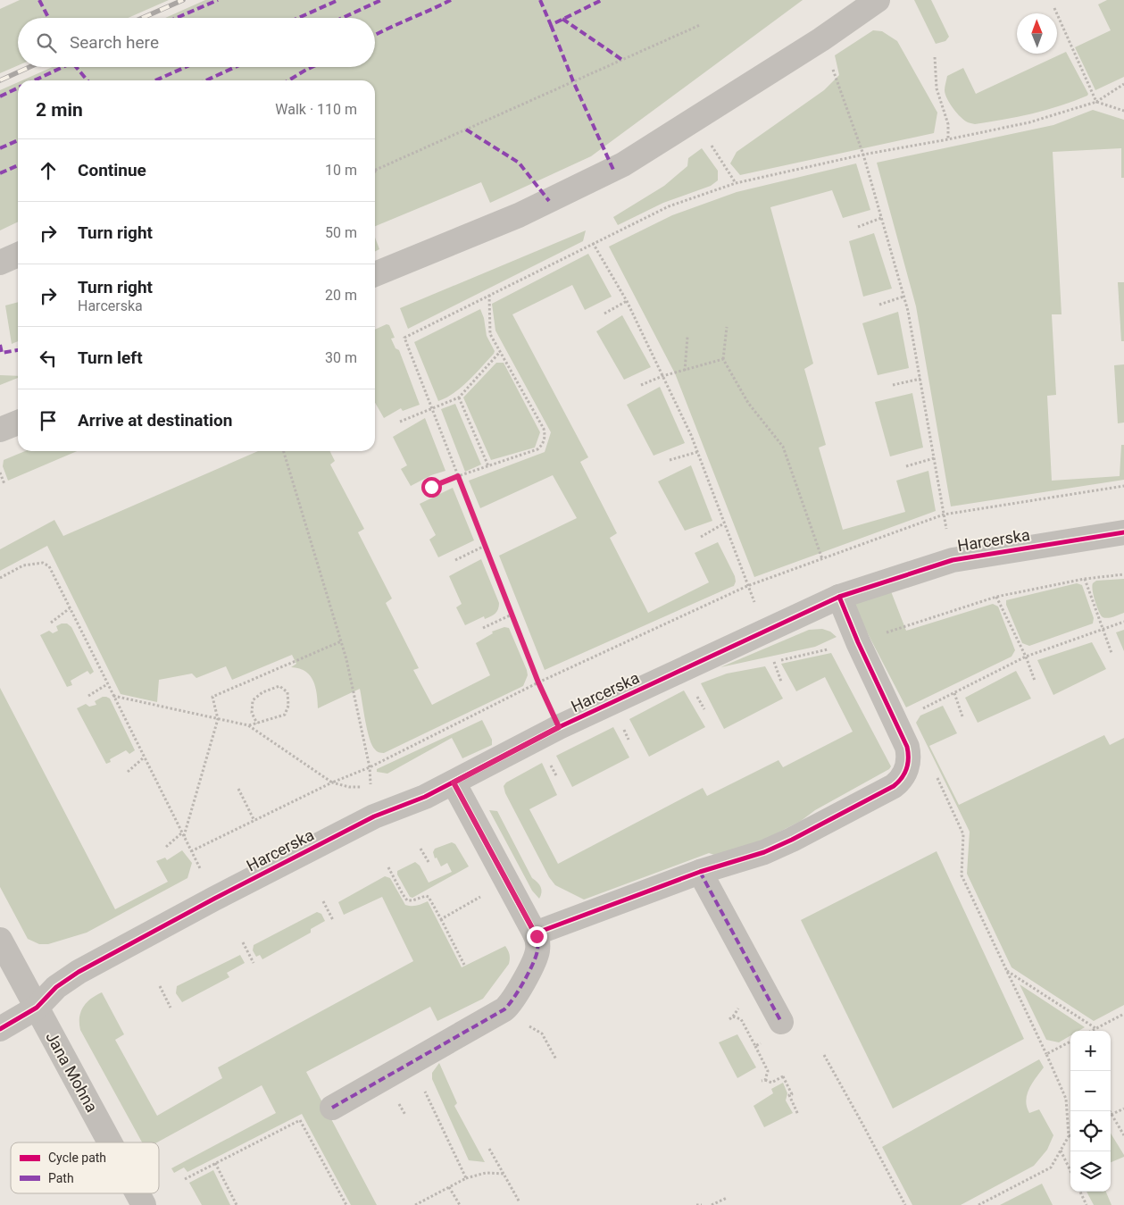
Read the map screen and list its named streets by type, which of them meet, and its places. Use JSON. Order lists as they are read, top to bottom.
{
  "streets": {
    "street": ["Harcerska", "Jana Mohna"]
  },
  "crossings": [
    ["Harcerska", "Jana Mohna"]
  ],
  "legend": ["Cycle path", "Path"],
  "north": "top",
  "page": {
    "search": "Search here",
    "heading": ["2 min", "Walk · 110 m"],
    "list": [
      ["Continue", "10 m"],
      ["Turn right", "50 m"],
      ["Turn right", "Harcerska", "20 m"],
      ["Turn left", "30 m"],
      "Arrive at destination"
    ],
    "map_buttons": ["+", "−"]
  }
}
